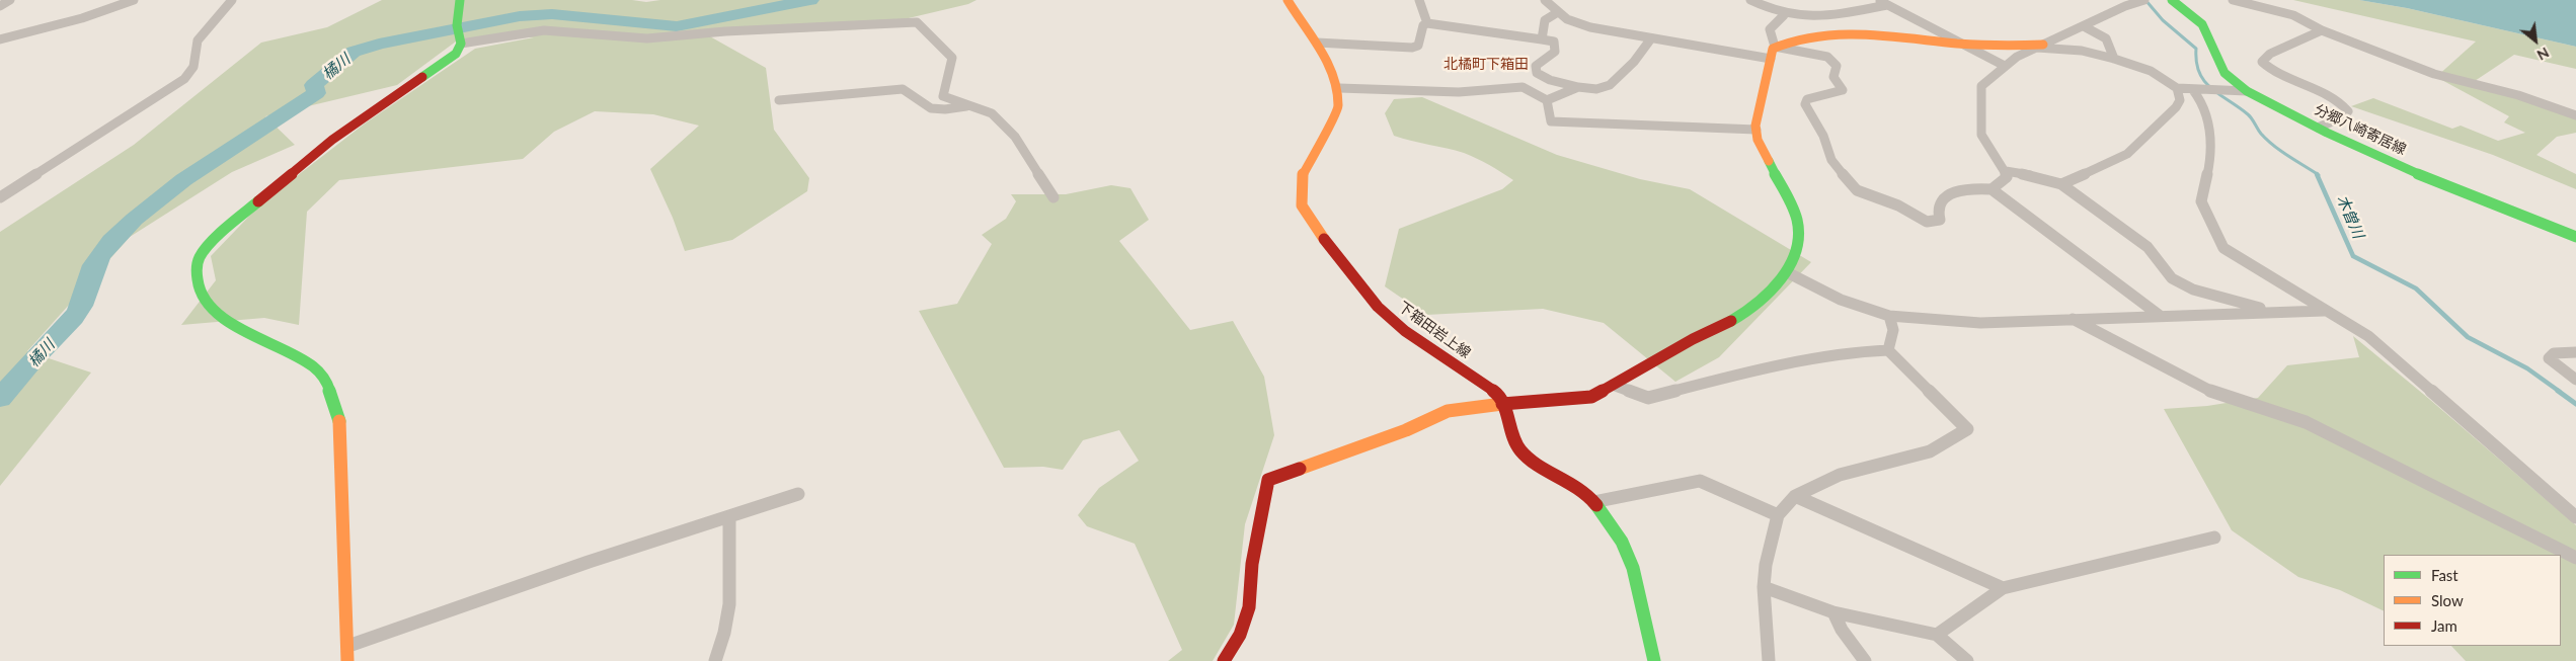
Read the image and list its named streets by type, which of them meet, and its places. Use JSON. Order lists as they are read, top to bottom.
{
  "streets": {
    "street": ["分郷八崎寄居線", "下箱田岩上線"]
  },
  "districts": ["北橘町下箱田"],
  "water": ["橘川", "木曽川"],
  "legend": ["Fast", "Slow", "Jam"],
  "north": "bottom right"
}
